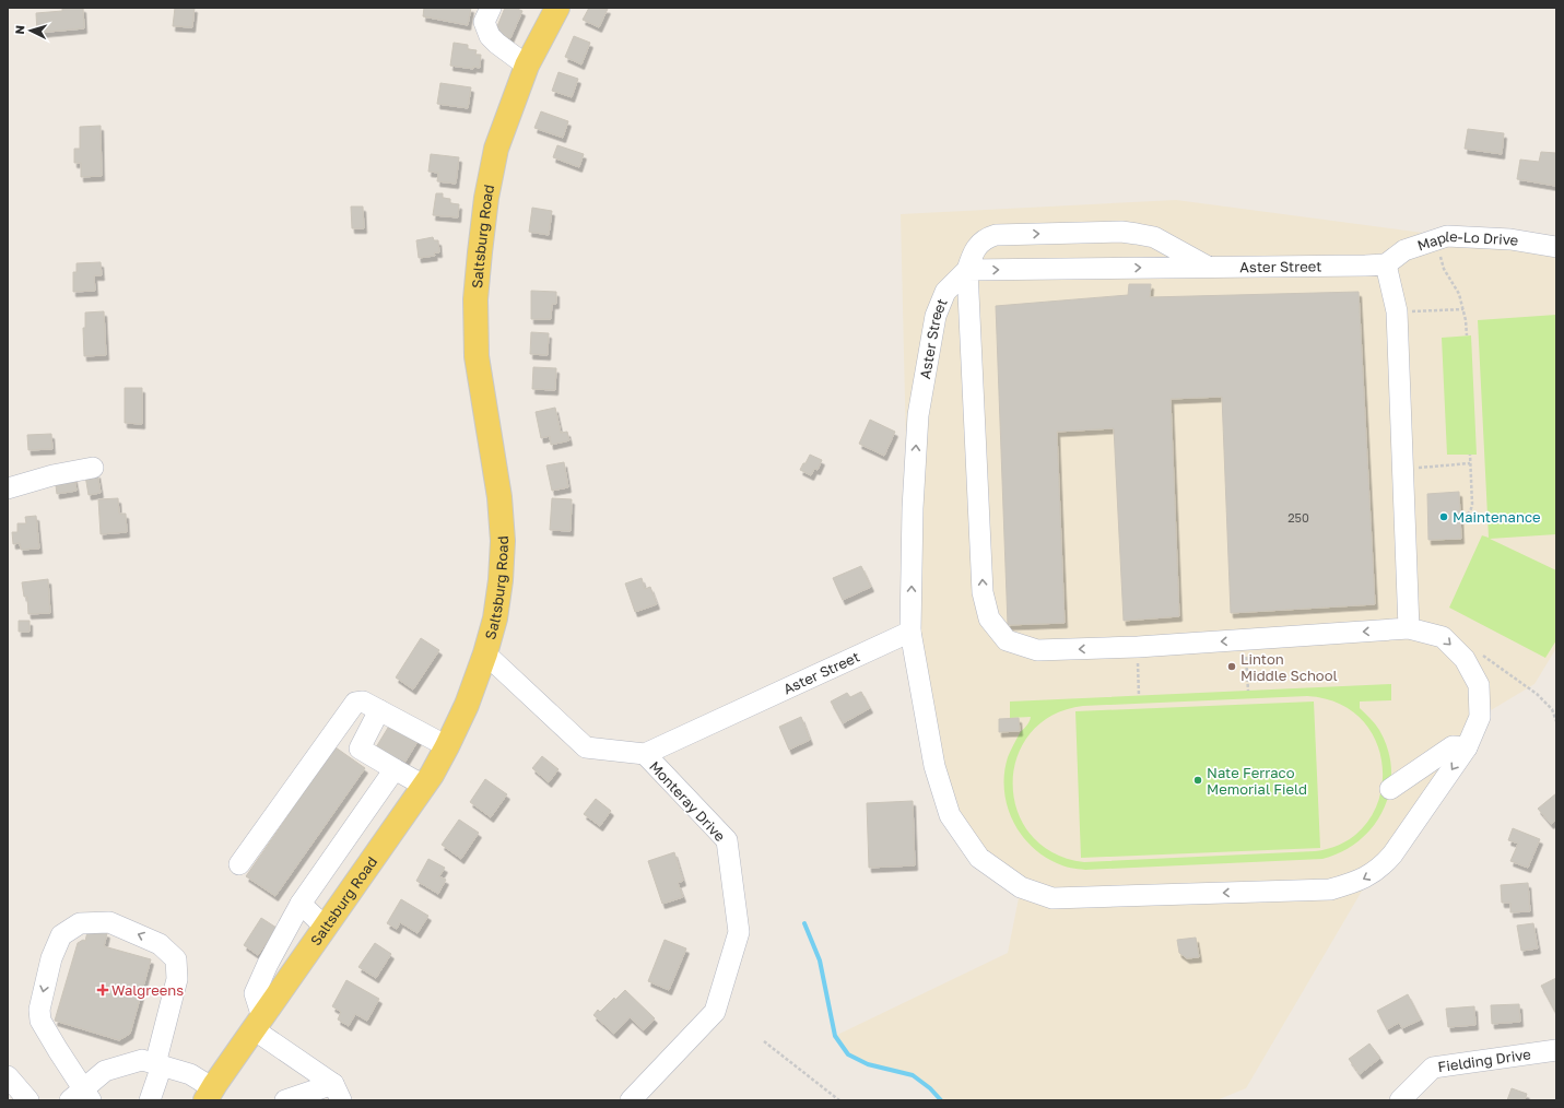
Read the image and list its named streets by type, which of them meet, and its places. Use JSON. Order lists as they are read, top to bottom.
{
  "streets": {
    "main road": ["Saltsburg Road"],
    "street": [
      "Maple-Lo Drive",
      "Aster Street",
      "Monteray Drive",
      "Fielding Drive"
    ]
  },
  "crossings": [
    ["Maple-Lo Drive", "Aster Street"],
    ["Aster Street", "Monteray Drive"]
  ],
  "places": {
    "other": ["Maintenance", "Linton Middle School", "Nate Ferraco Memorial Field"],
    "health": ["Walgreens"]
  },
  "house_numbers": ["250"],
  "north": "left"
}
